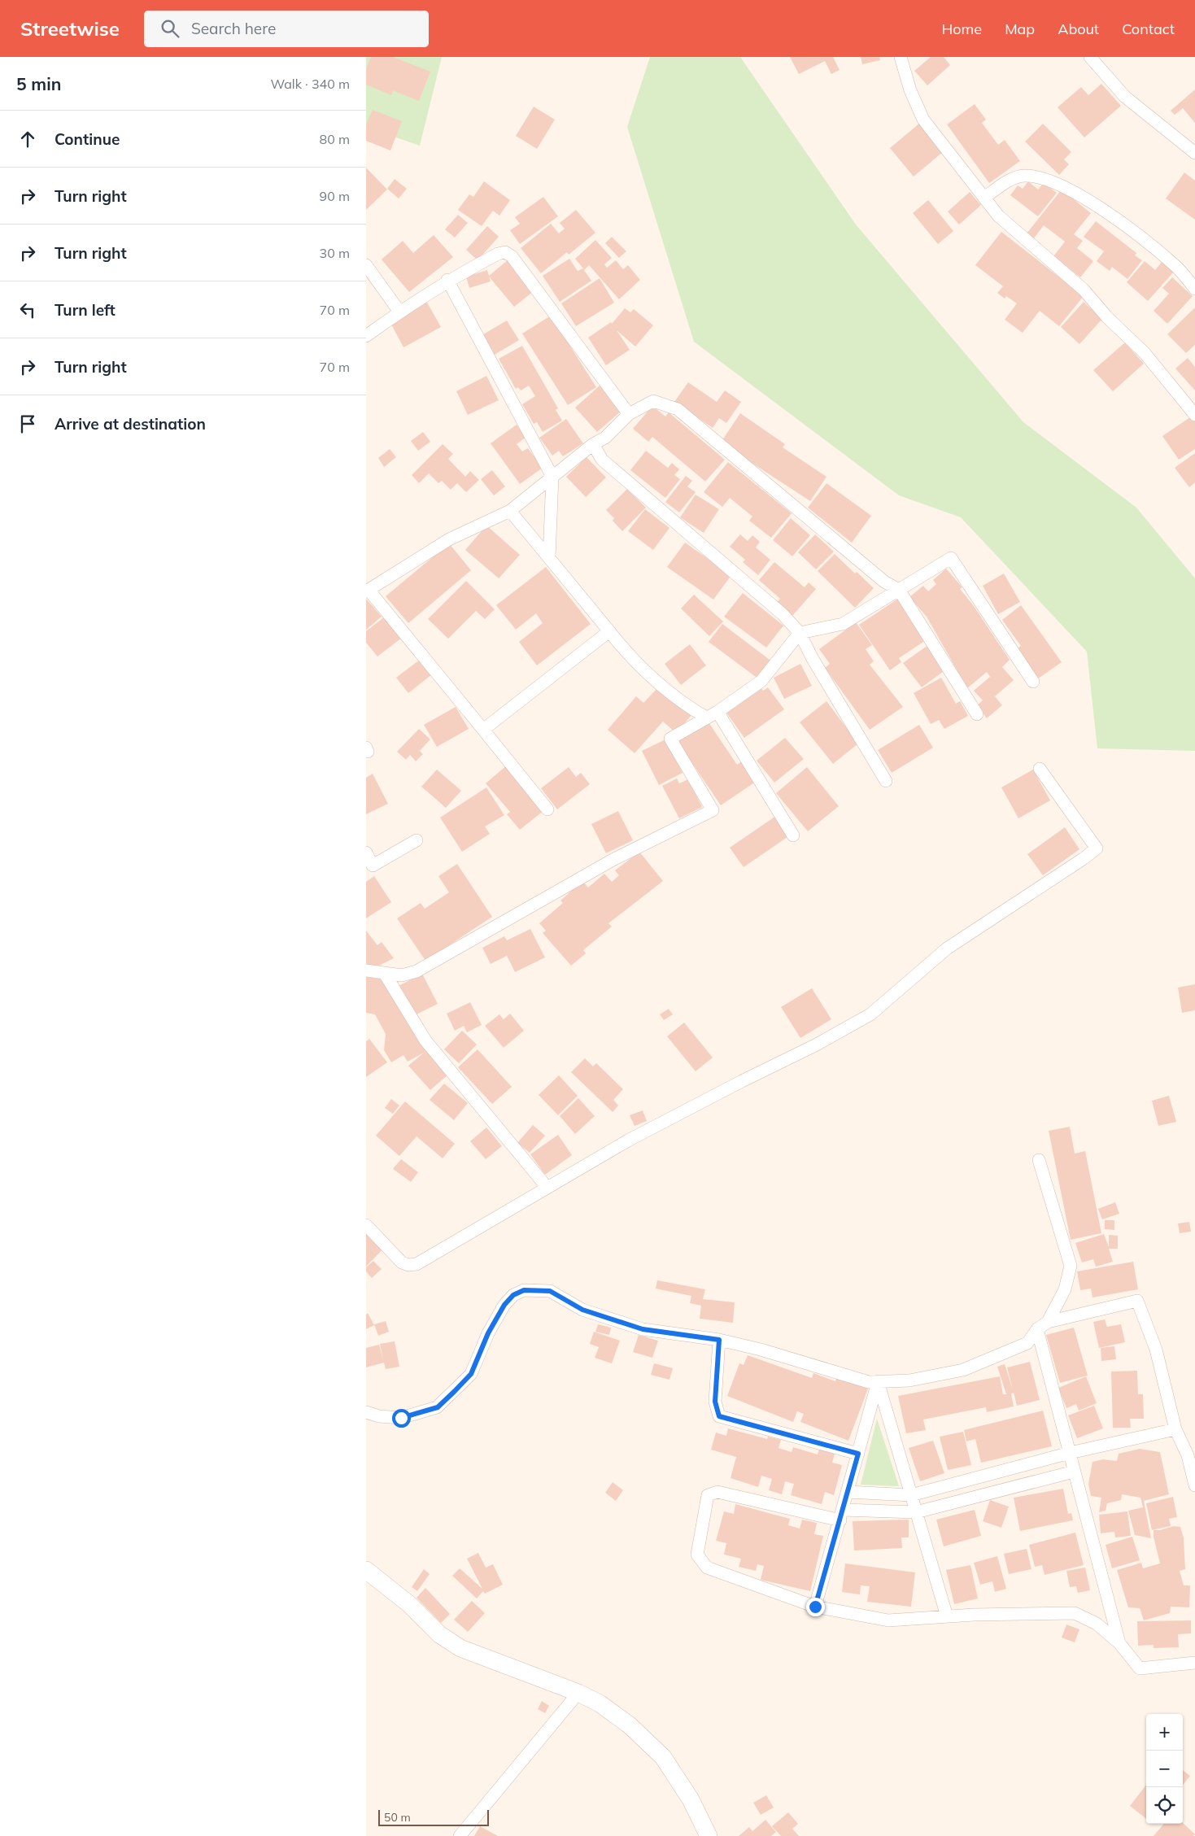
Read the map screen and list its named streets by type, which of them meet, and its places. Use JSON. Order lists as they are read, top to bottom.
{
  "scale_bar": "50 m",
  "page": {
    "header": "Streetwise",
    "search": "Search here",
    "nav": [
      "Home",
      "Map",
      "About",
      "Contact"
    ],
    "heading": ["5 min", "Walk · 340 m"],
    "list": [
      ["Continue", "80 m"],
      ["Turn right", "90 m"],
      ["Turn right", "30 m"],
      ["Turn left", "70 m"],
      ["Turn right", "70 m"],
      "Arrive at destination"
    ],
    "map_buttons": ["+", "−"],
    "scale": "50 m"
  }
}
